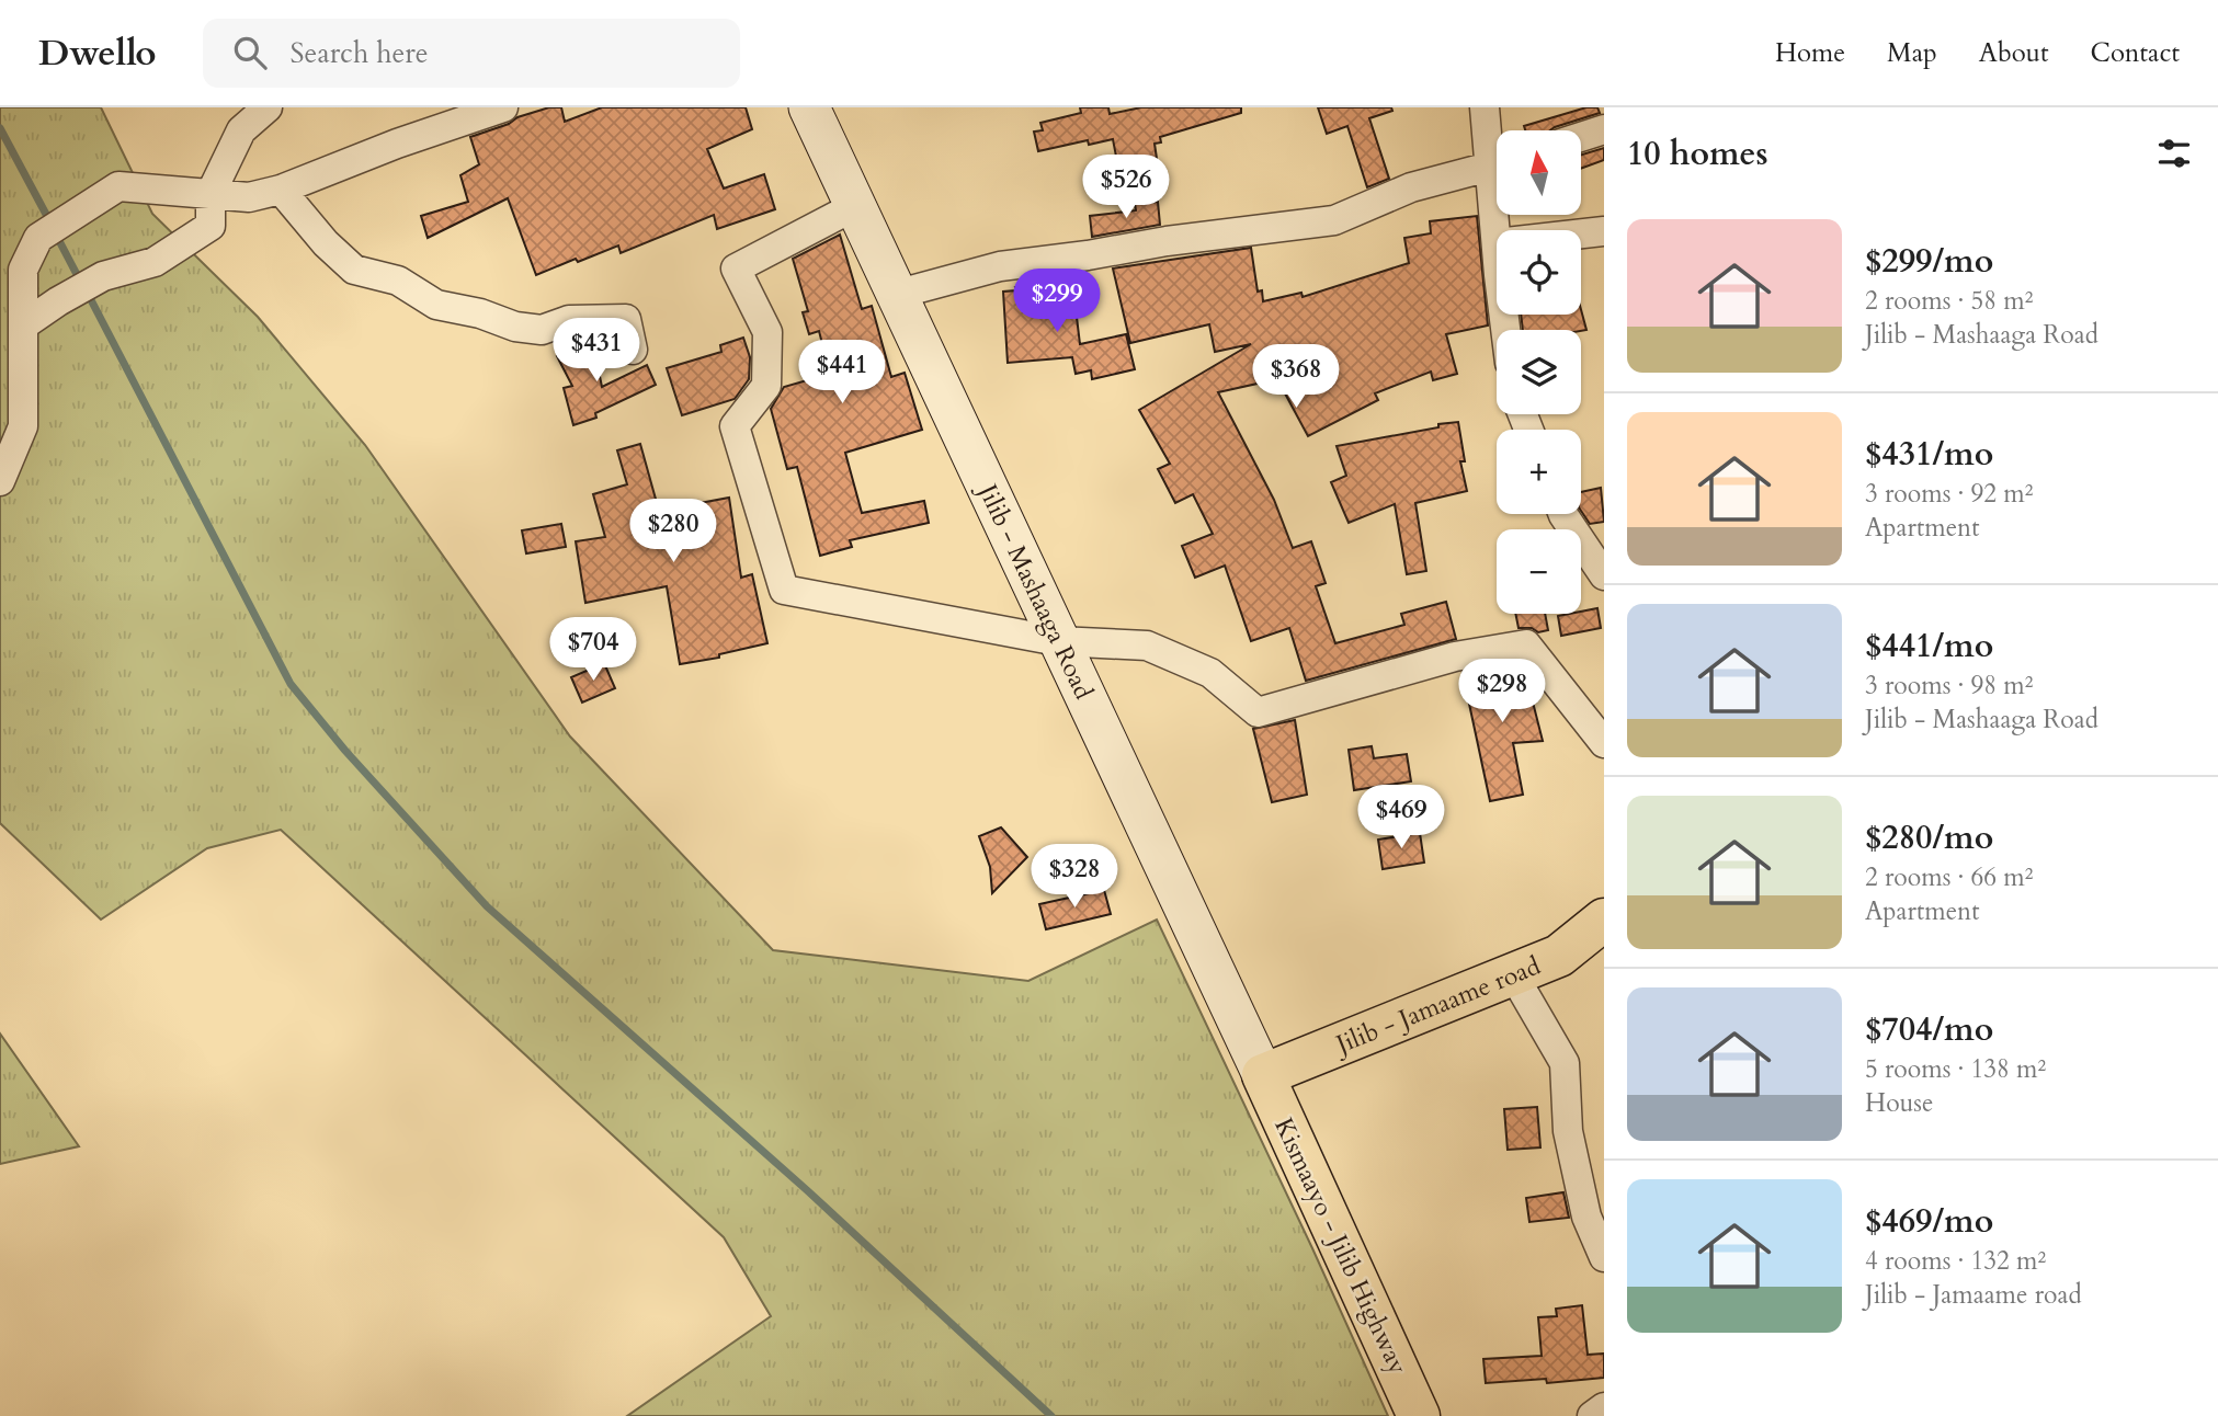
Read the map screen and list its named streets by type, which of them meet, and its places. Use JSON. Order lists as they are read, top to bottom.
{
  "streets": {
    "main road": ["Jilib - Mashaaga Road", "Jilib - Jamaame road", "Kismaayo - Jilib Highway"]
  },
  "crossings": [
    ["Jilib - Mashaaga Road", "Jilib - Jamaame road"],
    ["Jilib - Mashaaga Road", "Kismaayo - Jilib Highway"],
    ["Jilib - Jamaame road", "Kismaayo - Jilib Highway"]
  ],
  "north": "top",
  "page": {
    "header": "Dwello",
    "search": "Search here",
    "nav": [
      "Home",
      "Map",
      "About",
      "Contact"
    ],
    "heading": "10 homes",
    "map_buttons": ["+", "−"],
    "price": [
      "$526",
      "$299",
      "$431",
      "$441",
      "$368",
      "$280",
      "$704",
      "$298",
      "$469",
      "$328"
    ],
    "list": [
      {
        "name": "$299/mo",
        "note": "2 rooms · 58 m² · Jilib - Mashaaga Road"
      },
      {
        "name": "$431/mo",
        "note": "3 rooms · 92 m² · Apartment"
      },
      {
        "name": "$441/mo",
        "note": "3 rooms · 98 m² · Jilib - Mashaaga Road"
      },
      {
        "name": "$280/mo",
        "note": "2 rooms · 66 m² · Apartment"
      },
      {
        "name": "$704/mo",
        "note": "5 rooms · 138 m² · House"
      },
      {
        "name": "$469/mo",
        "note": "4 rooms · 132 m² · Jilib - Jamaame road"
      }
    ]
  }
}
